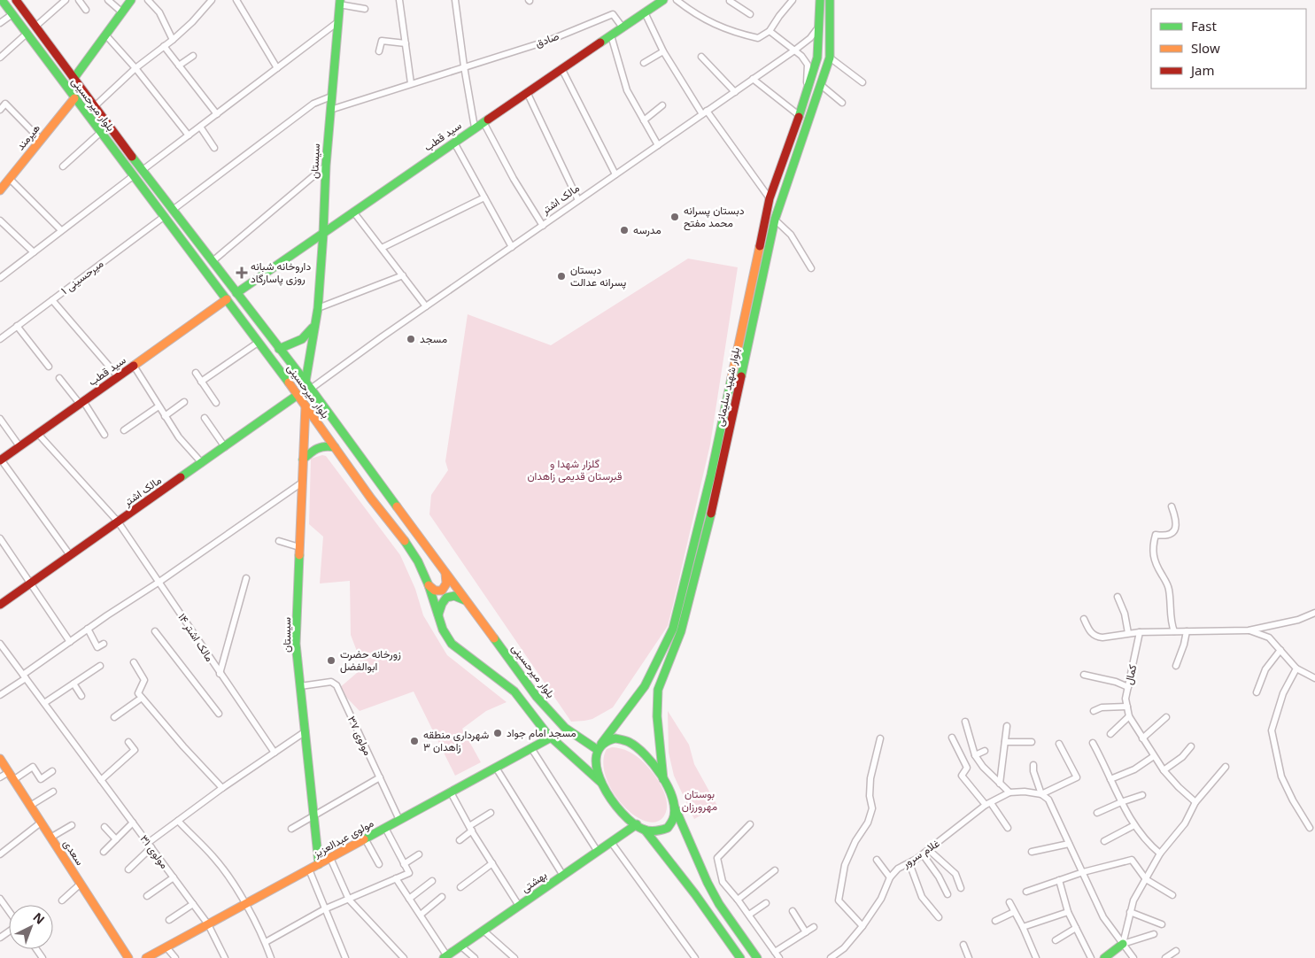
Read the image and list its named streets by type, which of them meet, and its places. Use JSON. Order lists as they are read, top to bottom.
{
  "streets": {
    "main road": [
      "بلوار میرحسینی",
      "سید قطب",
      "هیرمند",
      "سیستان",
      "مالک اشتر",
      "بلوار شهید سلیمانی",
      "مولوی عبدالعزیز",
      "سعدی",
      "بهشتی"
    ],
    "street": [
      "صادق",
      "میرحسینی ۱",
      "مالک اشتر ۱۴",
      "کمال",
      "مولوی ۳۷",
      "مولوی ۳۱",
      "غلام سرور"
    ]
  },
  "crossings": [
    ["صادق", "سید قطب"],
    ["بلوار میرحسینی", "سید قطب"],
    ["بلوار میرحسینی", "هیرمند"],
    ["بلوار میرحسینی", "سیستان"],
    ["بلوار میرحسینی", "مالک اشتر"],
    ["بلوار میرحسینی", "میرحسینی ۱"],
    ["بلوار میرحسینی", "بلوار شهید سلیمانی"],
    ["بلوار میرحسینی", "مولوی عبدالعزیز"],
    ["سید قطب", "سیستان"],
    ["سید قطب", "مالک اشتر ۱۴"],
    ["سیستان", "مالک اشتر"],
    ["سیستان", "مولوی ۳۷"],
    ["سیستان", "مولوی عبدالعزیز"],
    ["مالک اشتر", "بلوار شهید سلیمانی"],
    ["مالک اشتر", "مالک اشتر ۱۴"],
    ["مولوی ۳۷", "مولوی عبدالعزیز"],
    ["مولوی عبدالعزیز", "مولوی ۳۱"]
  ],
  "parks": ["گلزار شهدا و قبرستان قدیمی زاهدان", "بوستان مهرورزان"],
  "places": {
    "other": [
      "دبستان پسرانه محمد مفتح",
      "مدرسه",
      "دبستان پسرانه عدالت",
      "مسجد",
      "زورخانه حضرت ابوالفضل",
      "مسجد امام جواد",
      "شهرداری منطقه ۳ زاهدان"
    ],
    "health": ["داروخانه شبانه روزی پاسارگاد"]
  },
  "legend": ["Fast", "Slow", "Jam"],
  "north": "top right"
}
